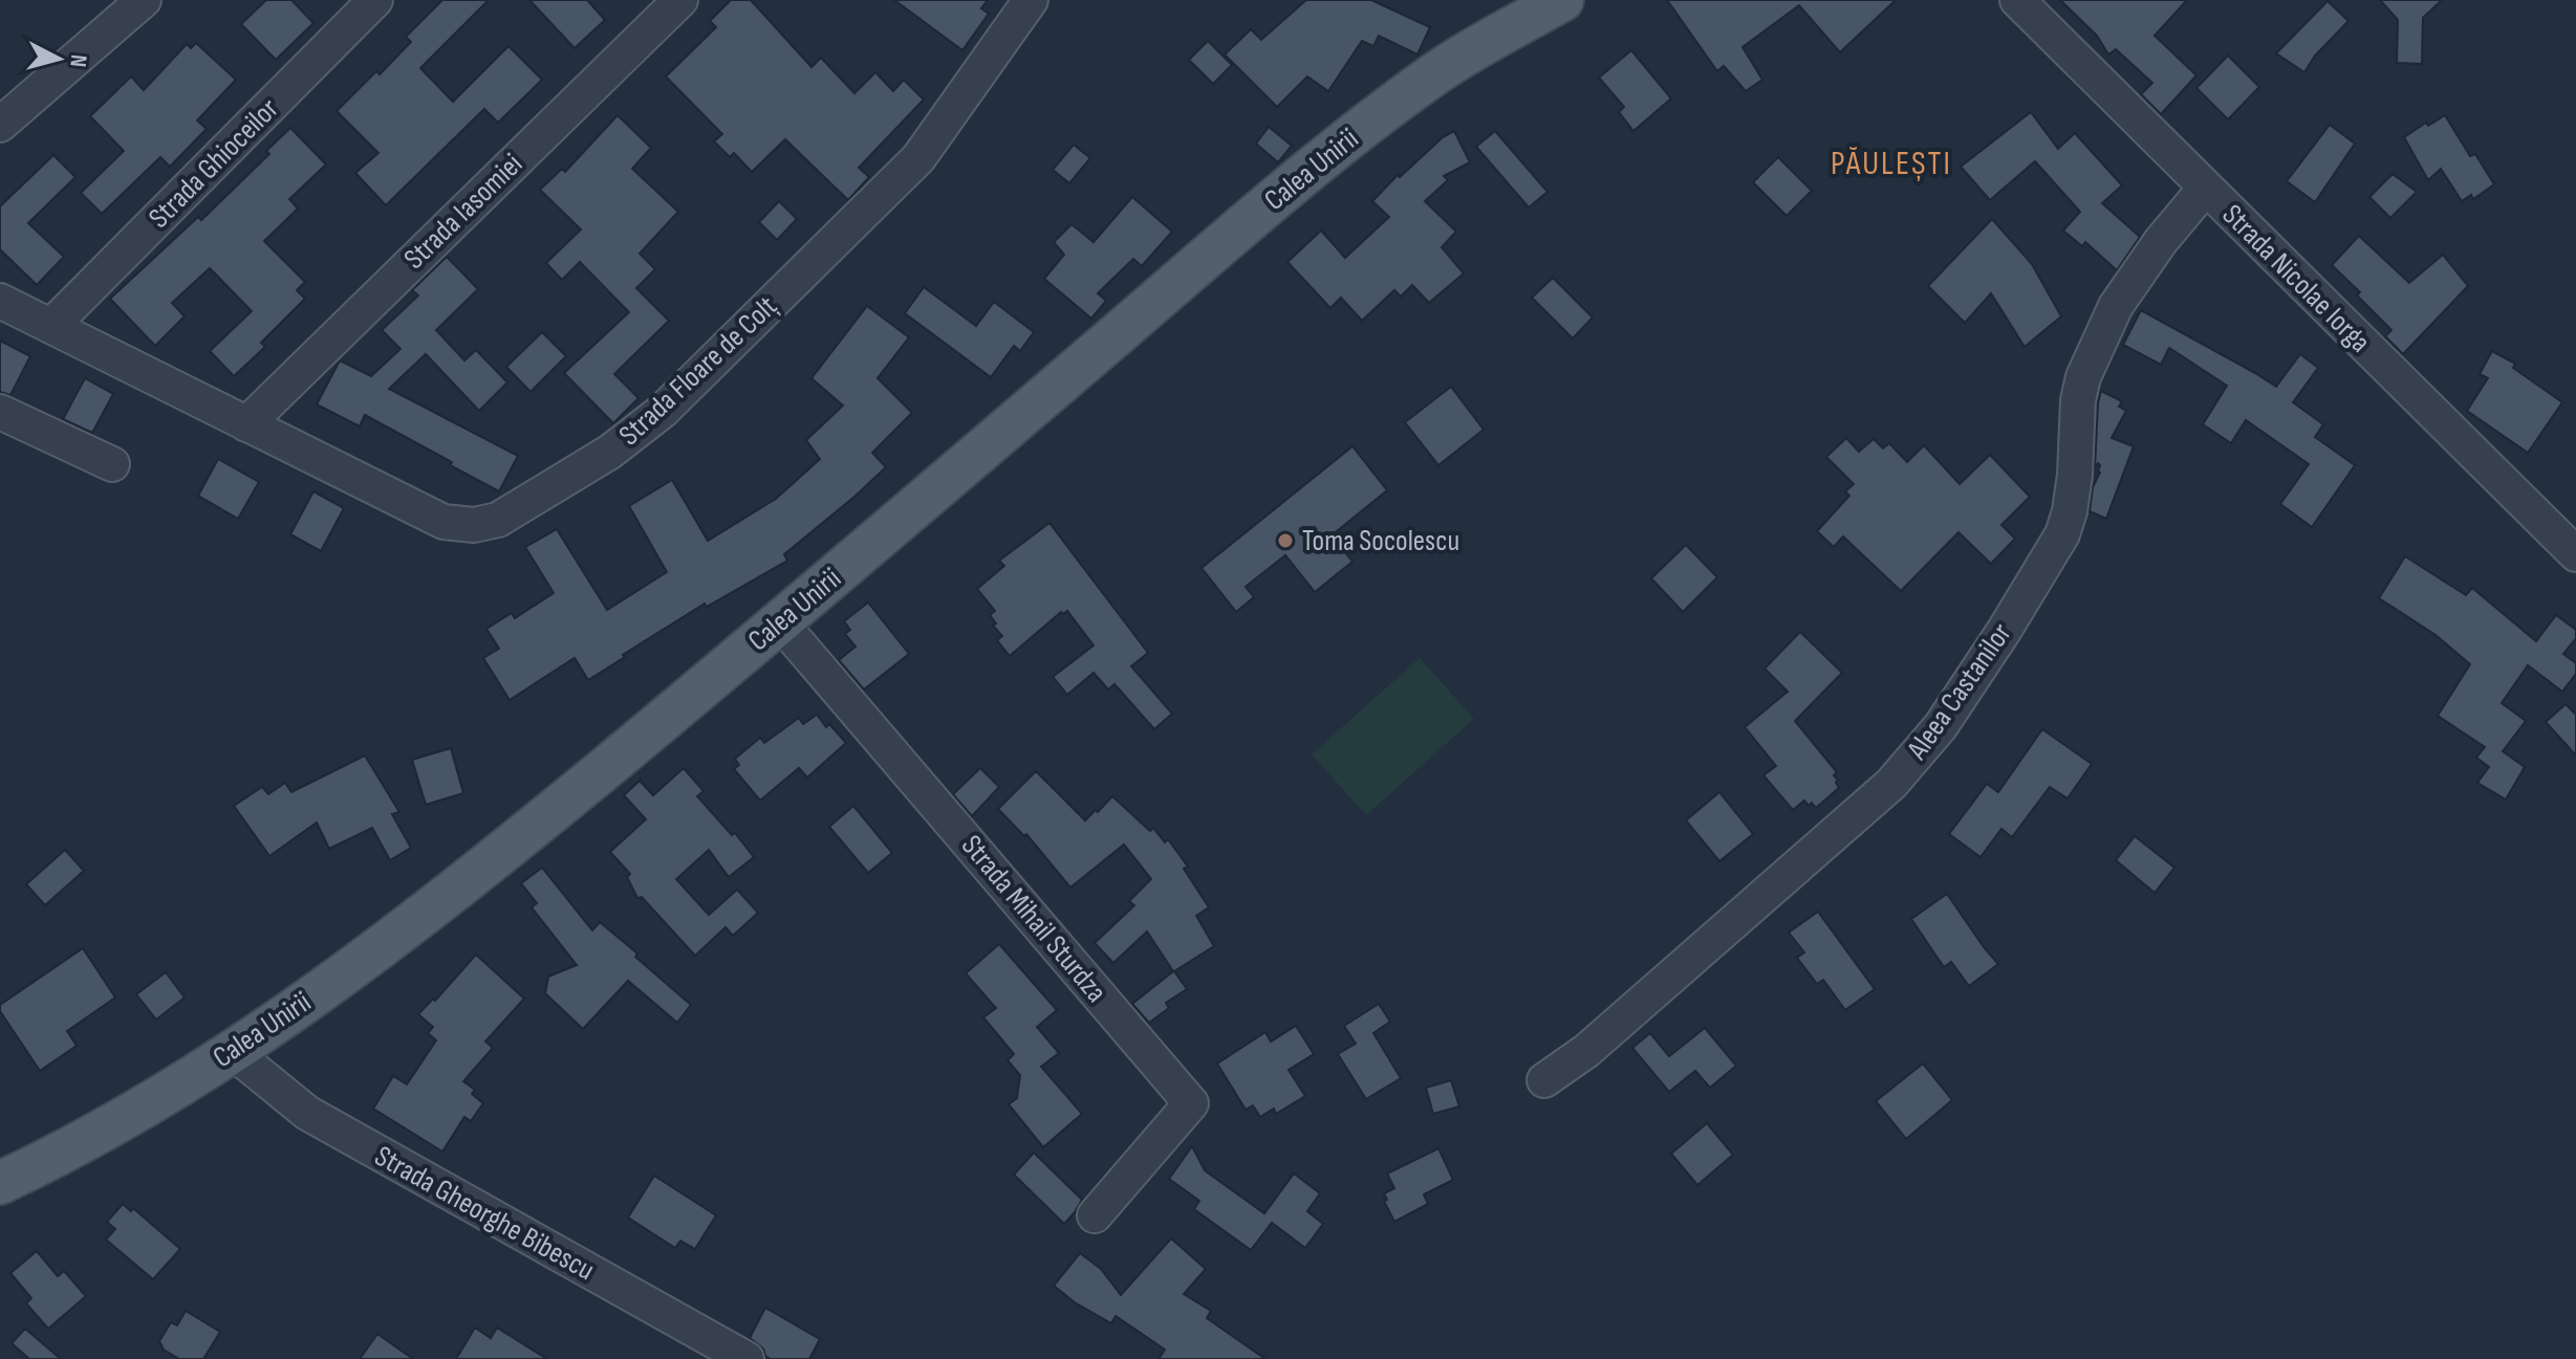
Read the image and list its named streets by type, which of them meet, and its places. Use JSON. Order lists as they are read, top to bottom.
{
  "streets": {
    "main road": ["Calea Unirii"],
    "street": [
      "Strada Ghioceilor",
      "Strada Iasomiei",
      "Strada Nicolae Iorga",
      "Strada Floare de Colț",
      "Aleea Castanilor",
      "Strada Mihail Sturdza",
      "Strada Gheorghe Bibescu"
    ]
  },
  "crossings": [
    ["Strada Ghioceilor", "Strada Floare de Colț"],
    ["Calea Unirii", "Strada Mihail Sturdza"],
    ["Calea Unirii", "Strada Gheorghe Bibescu"],
    ["Strada Iasomiei", "Strada Floare de Colț"],
    ["Strada Nicolae Iorga", "Aleea Castanilor"]
  ],
  "districts": ["PĂULEȘTI"],
  "places": ["Toma Socolescu"],
  "north": "right"
}
